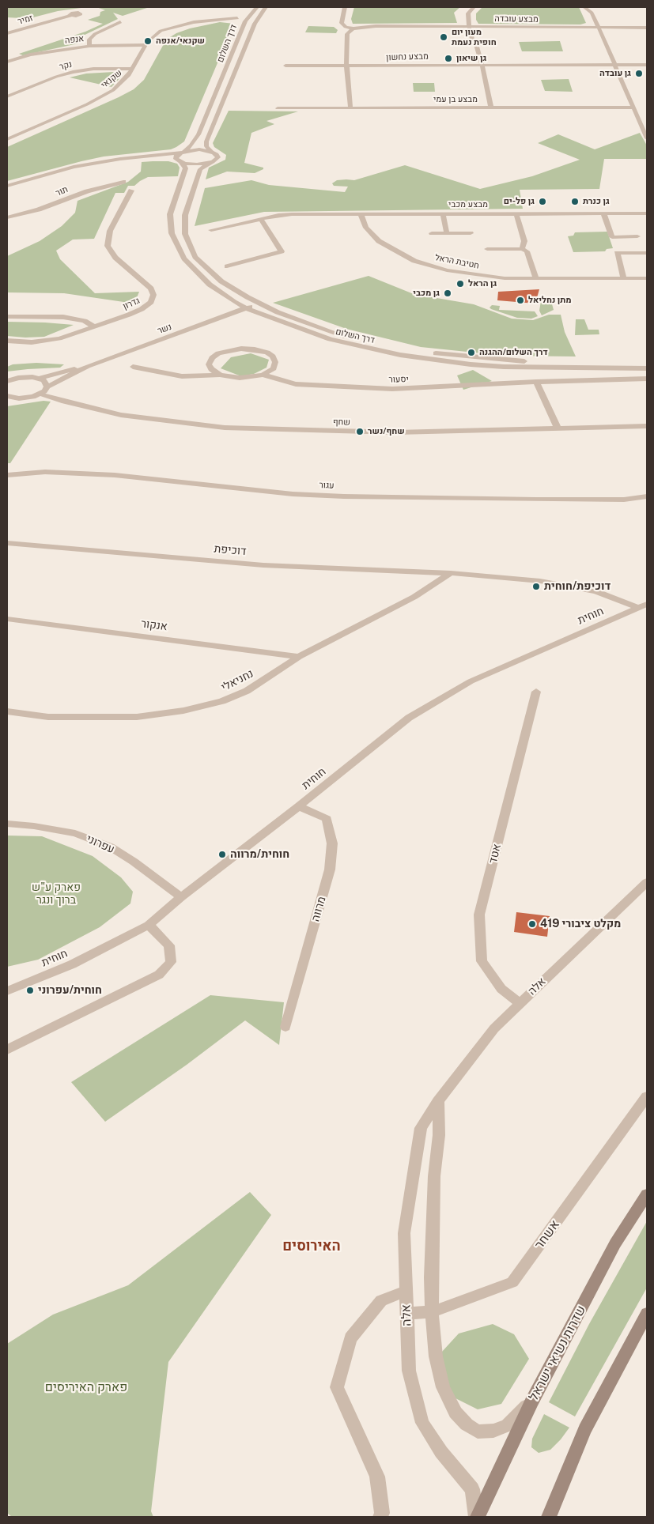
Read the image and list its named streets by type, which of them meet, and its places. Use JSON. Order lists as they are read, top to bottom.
{
  "streets": {
    "main road": ["שדרות נשיאי ישראל"],
    "street": [
      "מבצע עובדה",
      "זמיר",
      "אנפה",
      "דרך השלום",
      "מבצע נחשון",
      "נקר",
      "שקנאי",
      "מבצע בן עמי",
      "תור",
      "מבצע מכבי",
      "חטיבת הראל",
      "גדרון",
      "נשר",
      "יסעור",
      "שחף",
      "עגור",
      "דוכיפת",
      "חוחית",
      "אנקור",
      "נחניאלי",
      "עפרוני",
      "אטד",
      "מרווה",
      "אלה",
      "אשחר"
    ]
  },
  "crossings": [
    ["אנפה", "שקנאי"],
    ["דרך השלום", "שקנאי"],
    ["דרך השלום", "נשר"],
    ["נקר", "שקנאי"],
    ["מבצע מכבי", "חטיבת הראל"],
    ["נשר", "שחף"],
    ["דוכיפת", "חוחית"],
    ["דוכיפת", "נחניאלי"],
    ["חוחית", "עפרוני"],
    ["חוחית", "מרווה"],
    ["אנקור", "נחניאלי"],
    ["אטד", "אלה"],
    ["אלה", "אשחר"],
    ["אלה", "שדרות נשיאי ישראל"]
  ],
  "districts": ["האירוסים"],
  "parks": ["פארק ע\"ש ברוך ונגר", "פארק האיריסים"],
  "places": [
    "מעון יום חופית נעמת",
    "שקנאי/אנפה",
    "גן שיאון",
    "גן עובדה",
    "גן פל-ים",
    "גן כנרת",
    "גן הראל",
    "גן מכבי",
    "מתן נחליאל",
    "דרך השלום/ההגנה",
    "שחף/נשר",
    "דוכיפת/חוחית",
    "חוחית/מרווה",
    "מקלט ציבורי 419",
    "חוחית/עפרוני"
  ]
}
